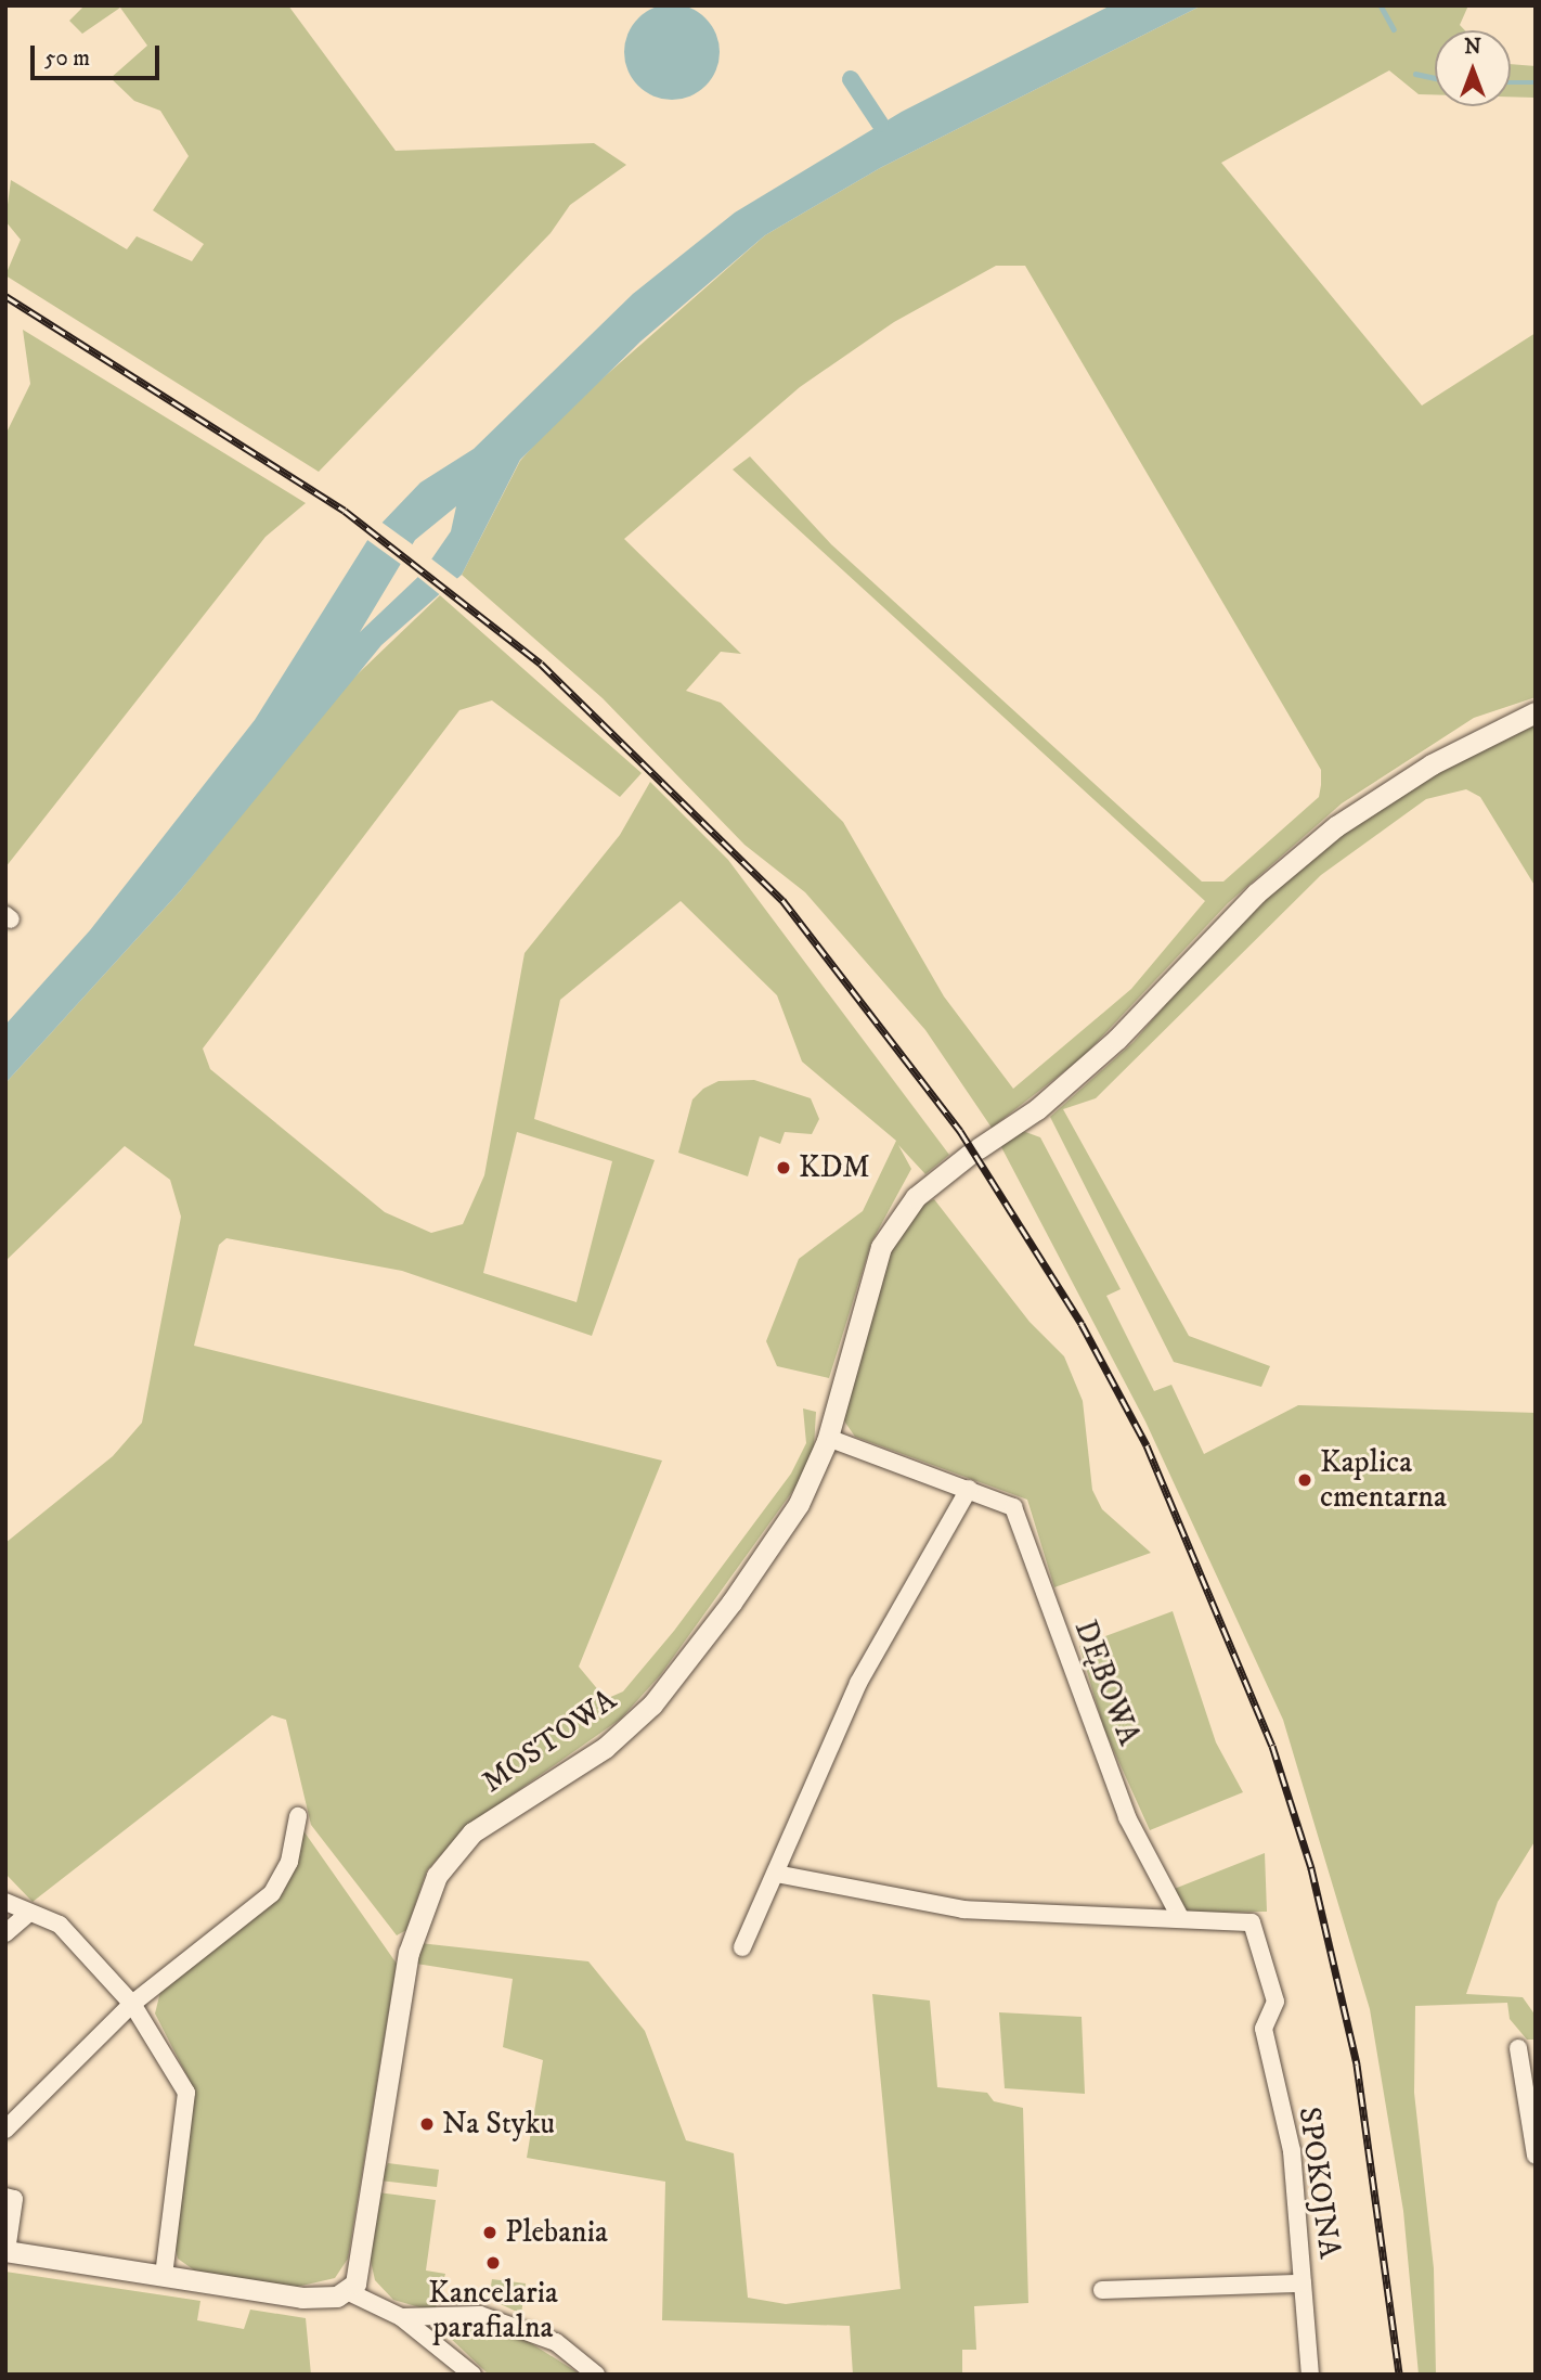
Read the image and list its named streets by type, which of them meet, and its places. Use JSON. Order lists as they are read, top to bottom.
{
  "streets": {
    "street": ["DĘBOWA", "MOSTOWA", "SPOKOJNA"]
  },
  "crossings": [
    ["DĘBOWA", "MOSTOWA"],
    ["DĘBOWA", "SPOKOJNA"]
  ],
  "places": [
    "KDM",
    "Kaplica cmentarna",
    "Na Styku",
    "Plebania",
    "Kancelaria parafialna"
  ],
  "scale_bar": "50 m",
  "north": "top"
}
